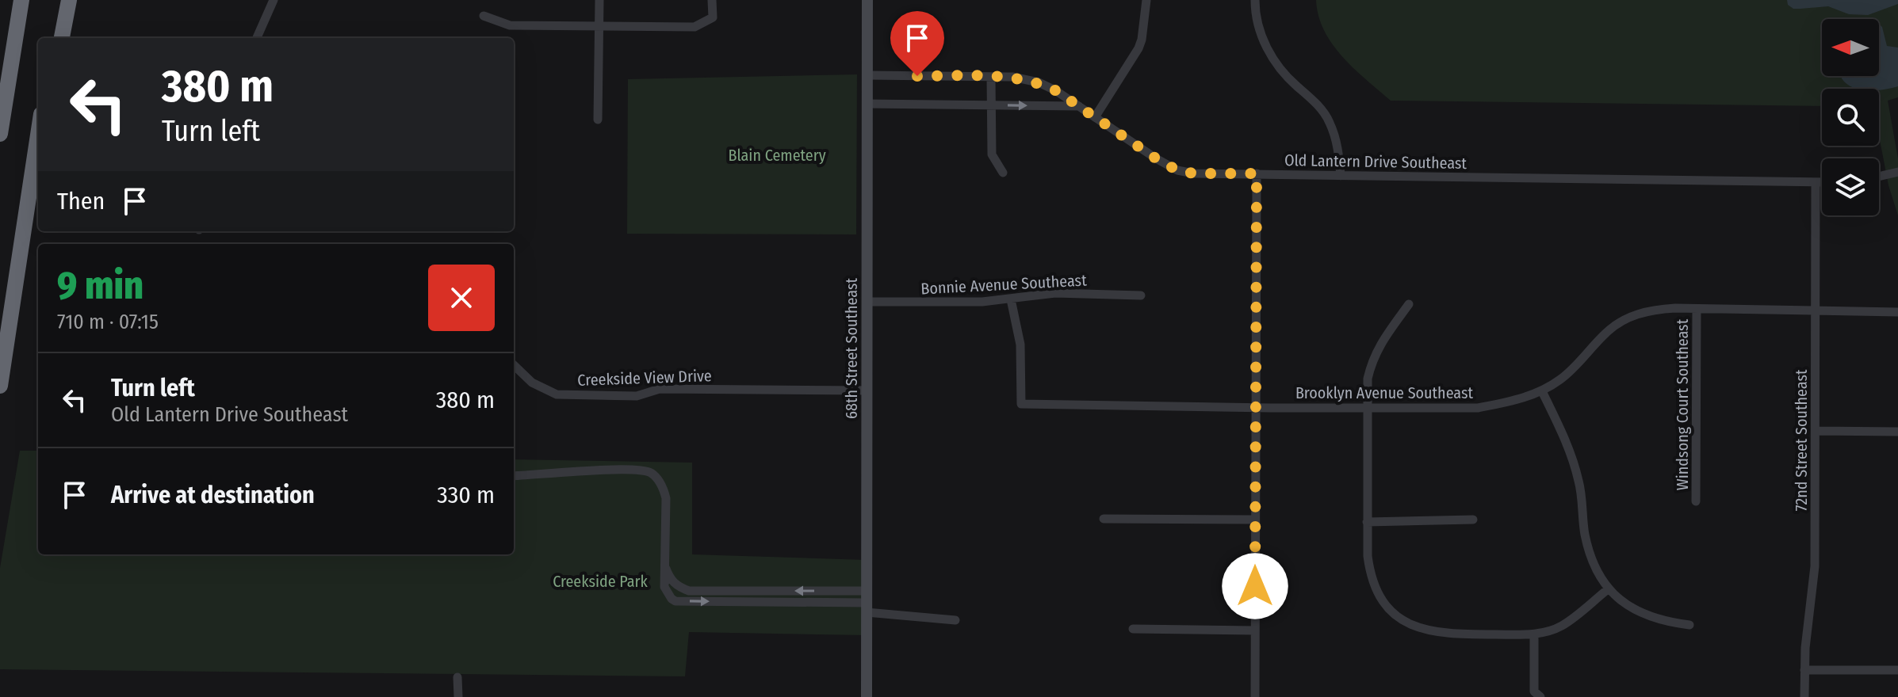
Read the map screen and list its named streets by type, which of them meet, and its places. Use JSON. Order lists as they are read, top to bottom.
{
  "streets": {
    "main road": ["68th Street Southeast"],
    "street": [
      "Old Lantern Drive Southeast",
      "Bonnie Avenue Southeast",
      "Creekside View Drive",
      "Brooklyn Avenue Southeast",
      "Windsong Court Southeast",
      "72nd Street Southeast"
    ]
  },
  "crossings": [
    ["Old Lantern Drive Southeast", "68th Street Southeast"],
    ["Old Lantern Drive Southeast", "72nd Street Southeast"],
    ["Bonnie Avenue Southeast", "68th Street Southeast"],
    ["Bonnie Avenue Southeast", "Brooklyn Avenue Southeast"],
    ["68th Street Southeast", "Creekside View Drive"],
    ["Brooklyn Avenue Southeast", "Windsong Court Southeast"],
    ["Brooklyn Avenue Southeast", "72nd Street Southeast"]
  ],
  "parks": ["Blain Cemetery", "Creekside Park"],
  "north": "left",
  "page": {
    "turn": ["380 m", "Turn left"],
    "then": "Then",
    "heading": ["9 min", "710 m · 07:15"],
    "list": [
      {
        "name": "Turn left",
        "note": "Old Lantern Drive Southeast",
        "value": "380 m"
      },
      {
        "name": "Arrive at destination",
        "value": "330 m"
      }
    ]
  }
}
